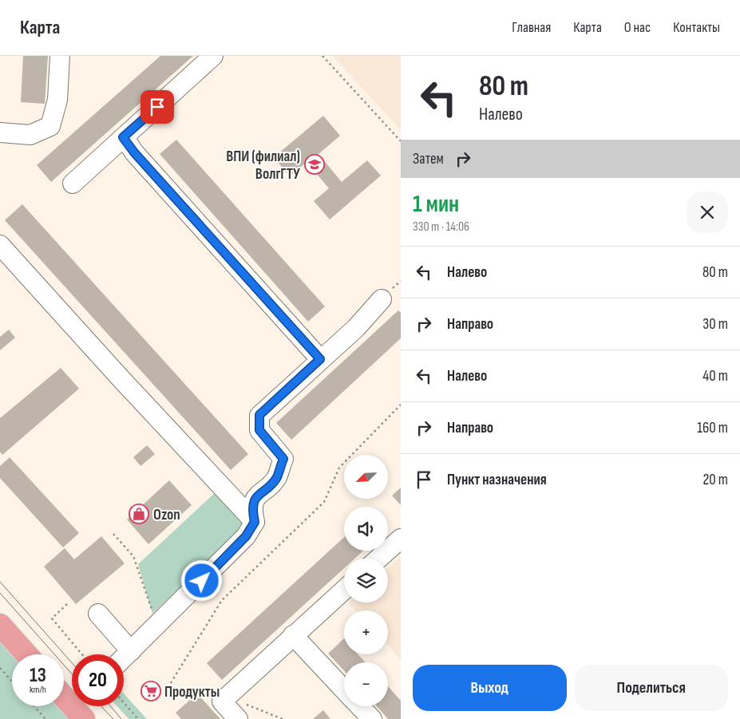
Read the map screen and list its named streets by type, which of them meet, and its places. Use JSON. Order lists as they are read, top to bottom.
{
  "places": {
    "school or university": ["ВПИ (филиал) ВолгГТУ"],
    "shop": ["Ozon"],
    "supermarket": ["Продукты"]
  },
  "north": "bottom left",
  "page": {
    "header": "Карта",
    "nav": [
      "Главная",
      "Карта",
      "О нас",
      "Контакты"
    ],
    "turn": ["80 m", "Налево"],
    "then": "Затем",
    "heading": ["1 мин", "330 m · 14:06"],
    "list": [
      {
        "name": "Налево",
        "value": "80 m"
      },
      {
        "name": "Направо",
        "value": "30 m"
      },
      {
        "name": "Налево",
        "value": "40 m"
      },
      {
        "name": "Направо",
        "value": "160 m"
      },
      {
        "name": "Пункт назначения",
        "value": "20 m"
      }
    ],
    "map_buttons": ["+", "−"],
    "speed": "13 km/h",
    "limit": "20",
    "buttons": ["Выход", "Поделиться"]
  }
}
